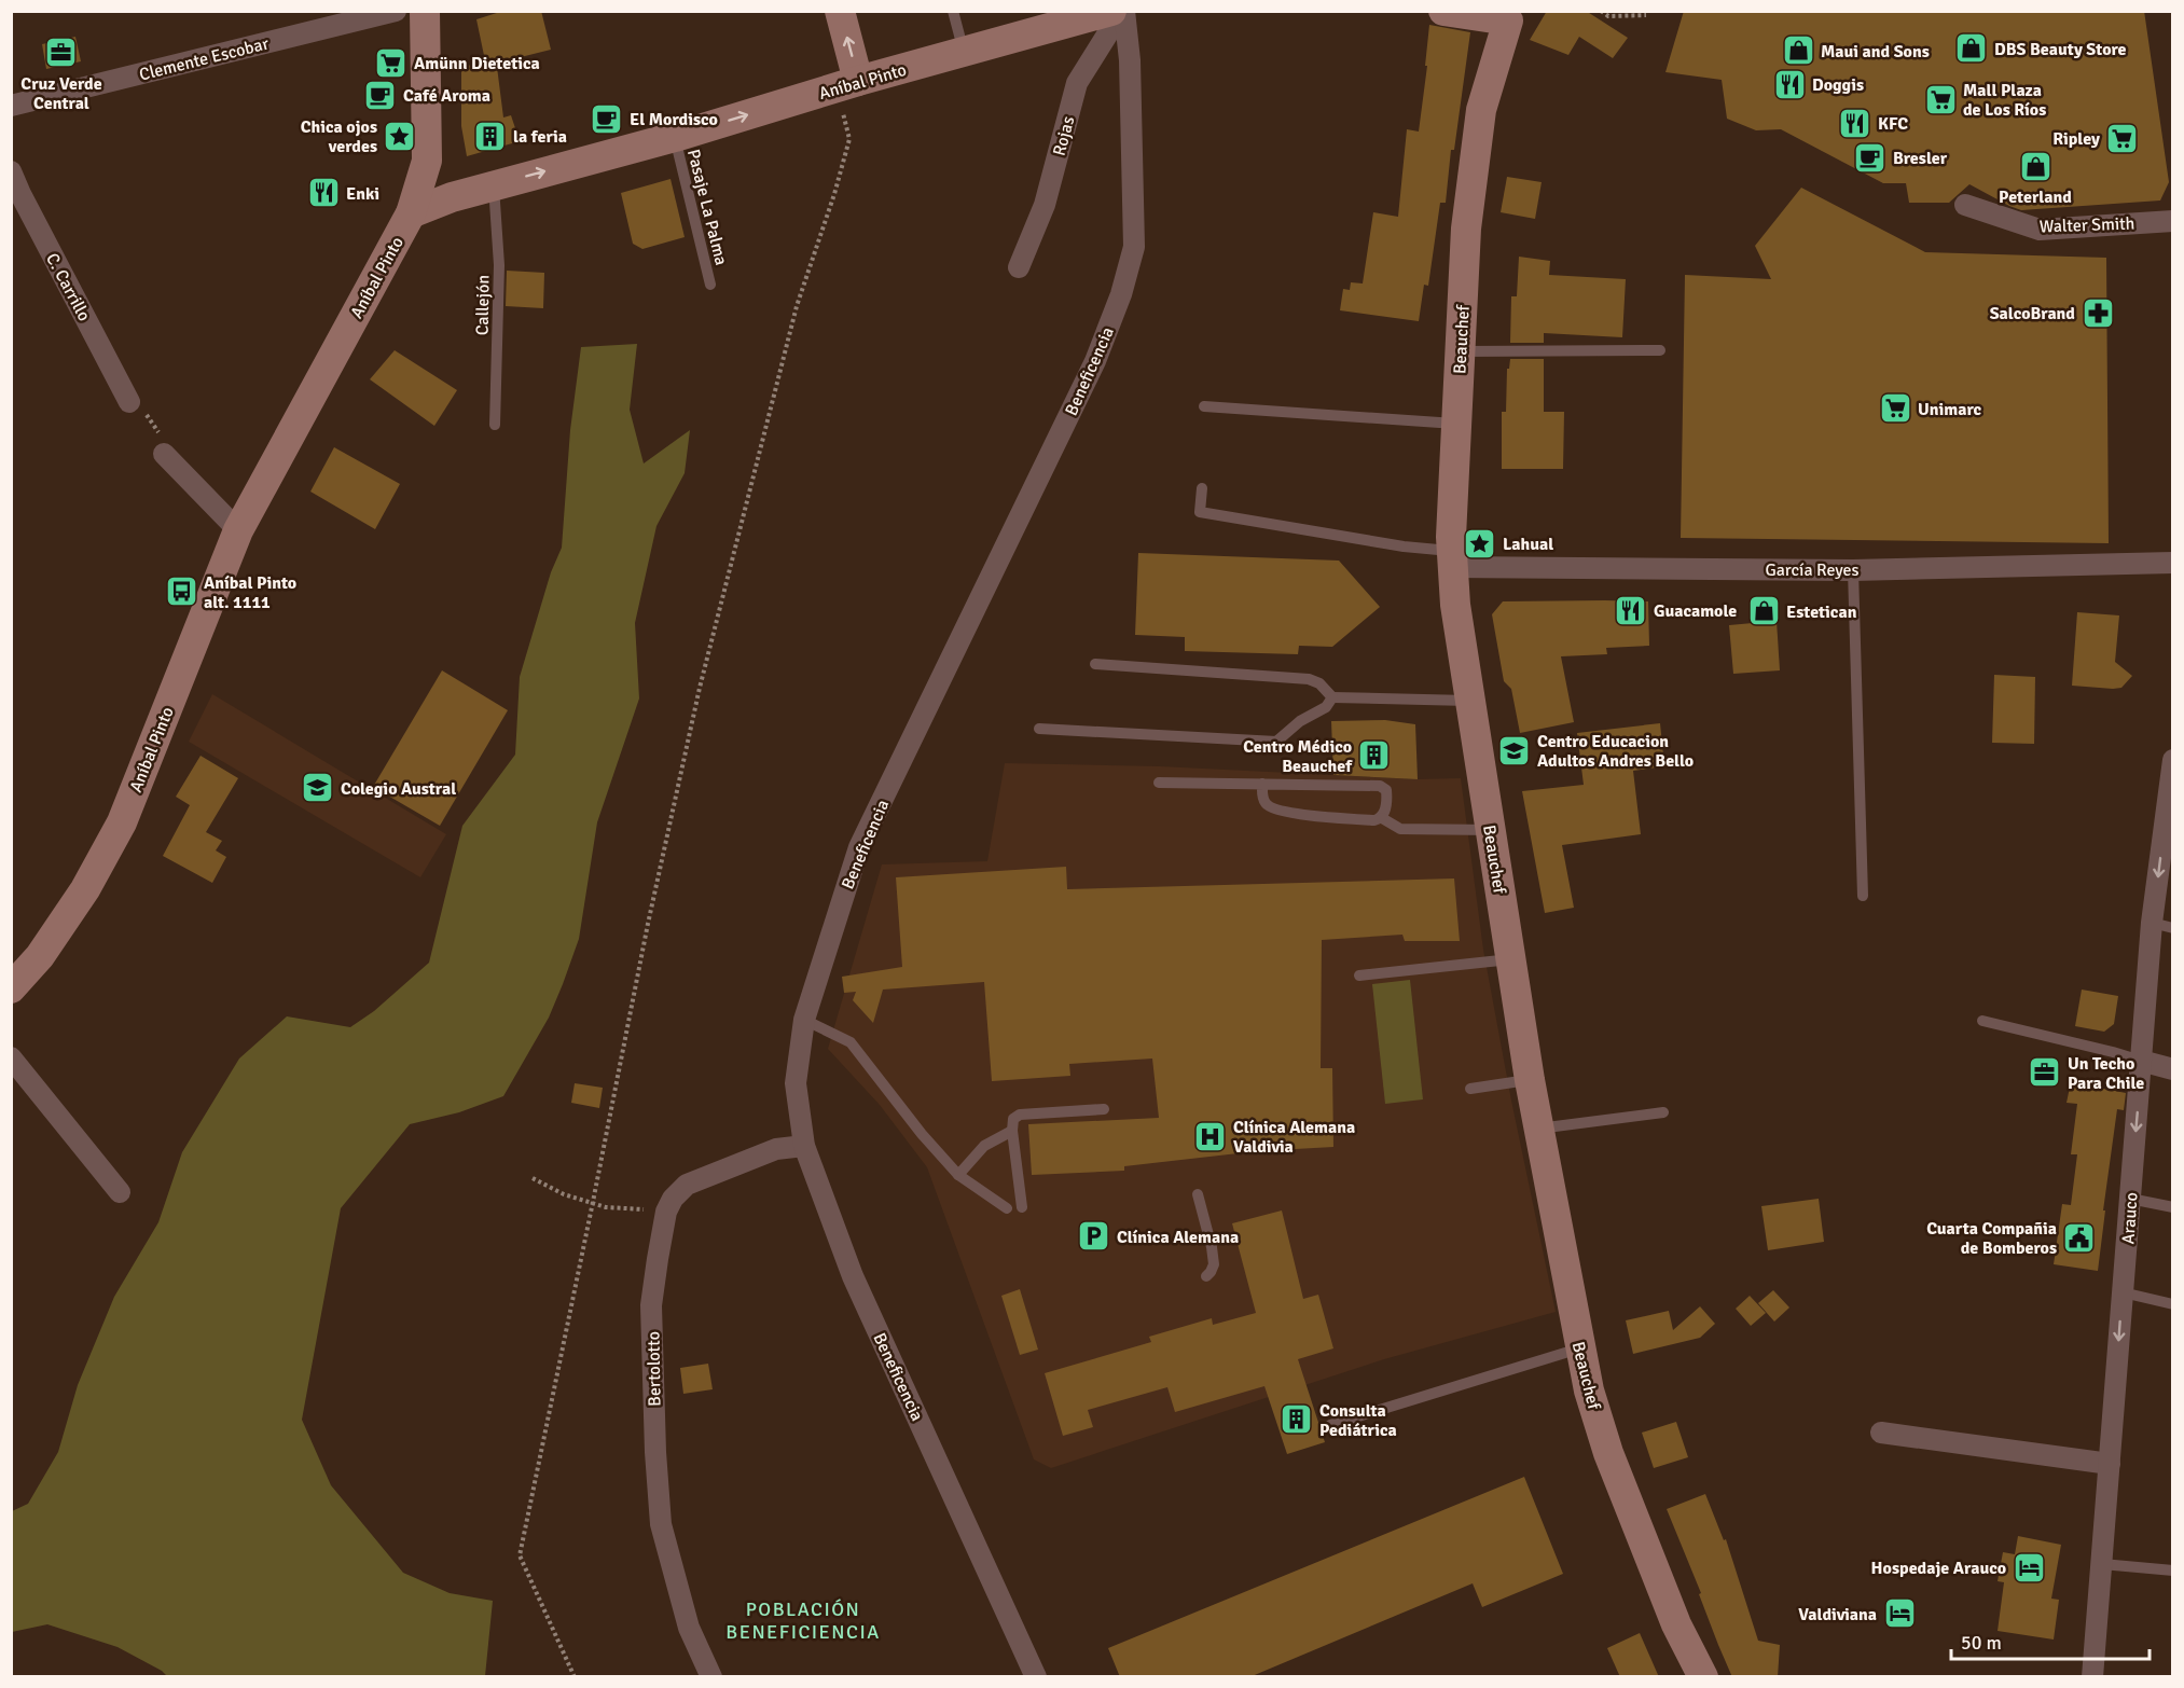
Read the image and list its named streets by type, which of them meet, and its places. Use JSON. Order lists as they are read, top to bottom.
{
  "streets": {
    "main road": ["Aníbal Pinto", "Beauchef"],
    "street": [
      "Clemente Escobar",
      "Rojas",
      "Walter Smith",
      "C. Carrillo",
      "Beneficencia",
      "García Reyes",
      "Arauco",
      "Bertolotto"
    ],
    "lane": ["Pasaje La Palma", "Callejón"]
  },
  "crossings": [
    ["Aníbal Pinto", "Pasaje La Palma"],
    ["Aníbal Pinto", "Callejón"],
    ["Rojas", "Beneficencia"],
    ["Beauchef", "García Reyes"],
    ["Beneficencia", "Bertolotto"]
  ],
  "one_way": ["Arauco"],
  "districts": ["POBLACIÓN BENEFICIENCIA"],
  "places": {
    "shop": [
      "DBS Beauty Store",
      "Maui and Sons",
      "Peterland",
      "Estetican"
    ],
    "office": ["Cruz Verde Central", "Un Techo Para Chile"],
    "supermarket": [
      "Amünn Dietetica",
      "Mall Plaza de Los Ríos",
      "Ripley",
      "Unimarc"
    ],
    "restaurant": [
      "Doggis",
      "KFC",
      "Enki",
      "Guacamole"
    ],
    "cafe": ["Café Aroma", "El Mordisco", "Bresler"],
    "place": ["Chica ojos verdes", "Lahual"],
    "building": ["la feria", "Centro Médico Beauchef", "Consulta Pediátrica"],
    "pharmacy": ["SalcoBrand"],
    "bus stop": ["Aníbal Pinto alt. 1111"],
    "school or university": ["Centro Educacion Adultos Andres Bello", "Colegio Austral"],
    "hospital": ["Clínica Alemana Valdivia"],
    "parking": ["Clínica Alemana"],
    "public building": ["Cuarta Compañia de Bomberos"],
    "hotel": ["Hospedaje Arauco", "Valdiviana"]
  },
  "scale_bar": "50 m"
}
